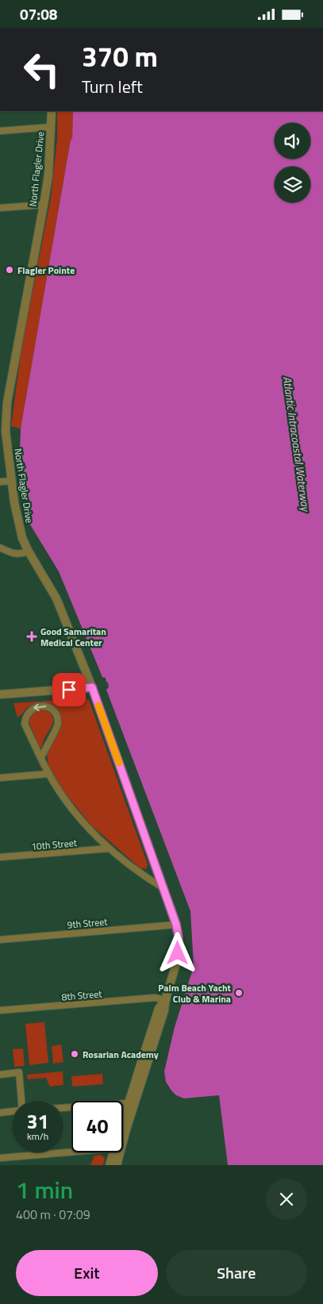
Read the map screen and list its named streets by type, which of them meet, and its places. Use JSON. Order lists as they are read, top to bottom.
{
  "streets": {
    "street": [
      "North Flagler Drive",
      "10th Street",
      "9th Street",
      "8th Street"
    ]
  },
  "crossings": [
    ["North Flagler Drive", "9th Street"],
    ["North Flagler Drive", "8th Street"]
  ],
  "water": ["Atlantic Intracoastal Waterway"],
  "places": {
    "other": ["Flagler Pointe", "Palm Beach Yacht Club & Marina", "Rosarian Academy"],
    "health": ["Good Samaritan Medical Center"]
  },
  "page": {
    "status": "07:08",
    "turn": ["370 m", "Turn left"],
    "speed": "31 km/h",
    "limit": "40",
    "heading": ["1 min", "400 m · 07:09"],
    "buttons": ["Exit", "Share"]
  }
}
